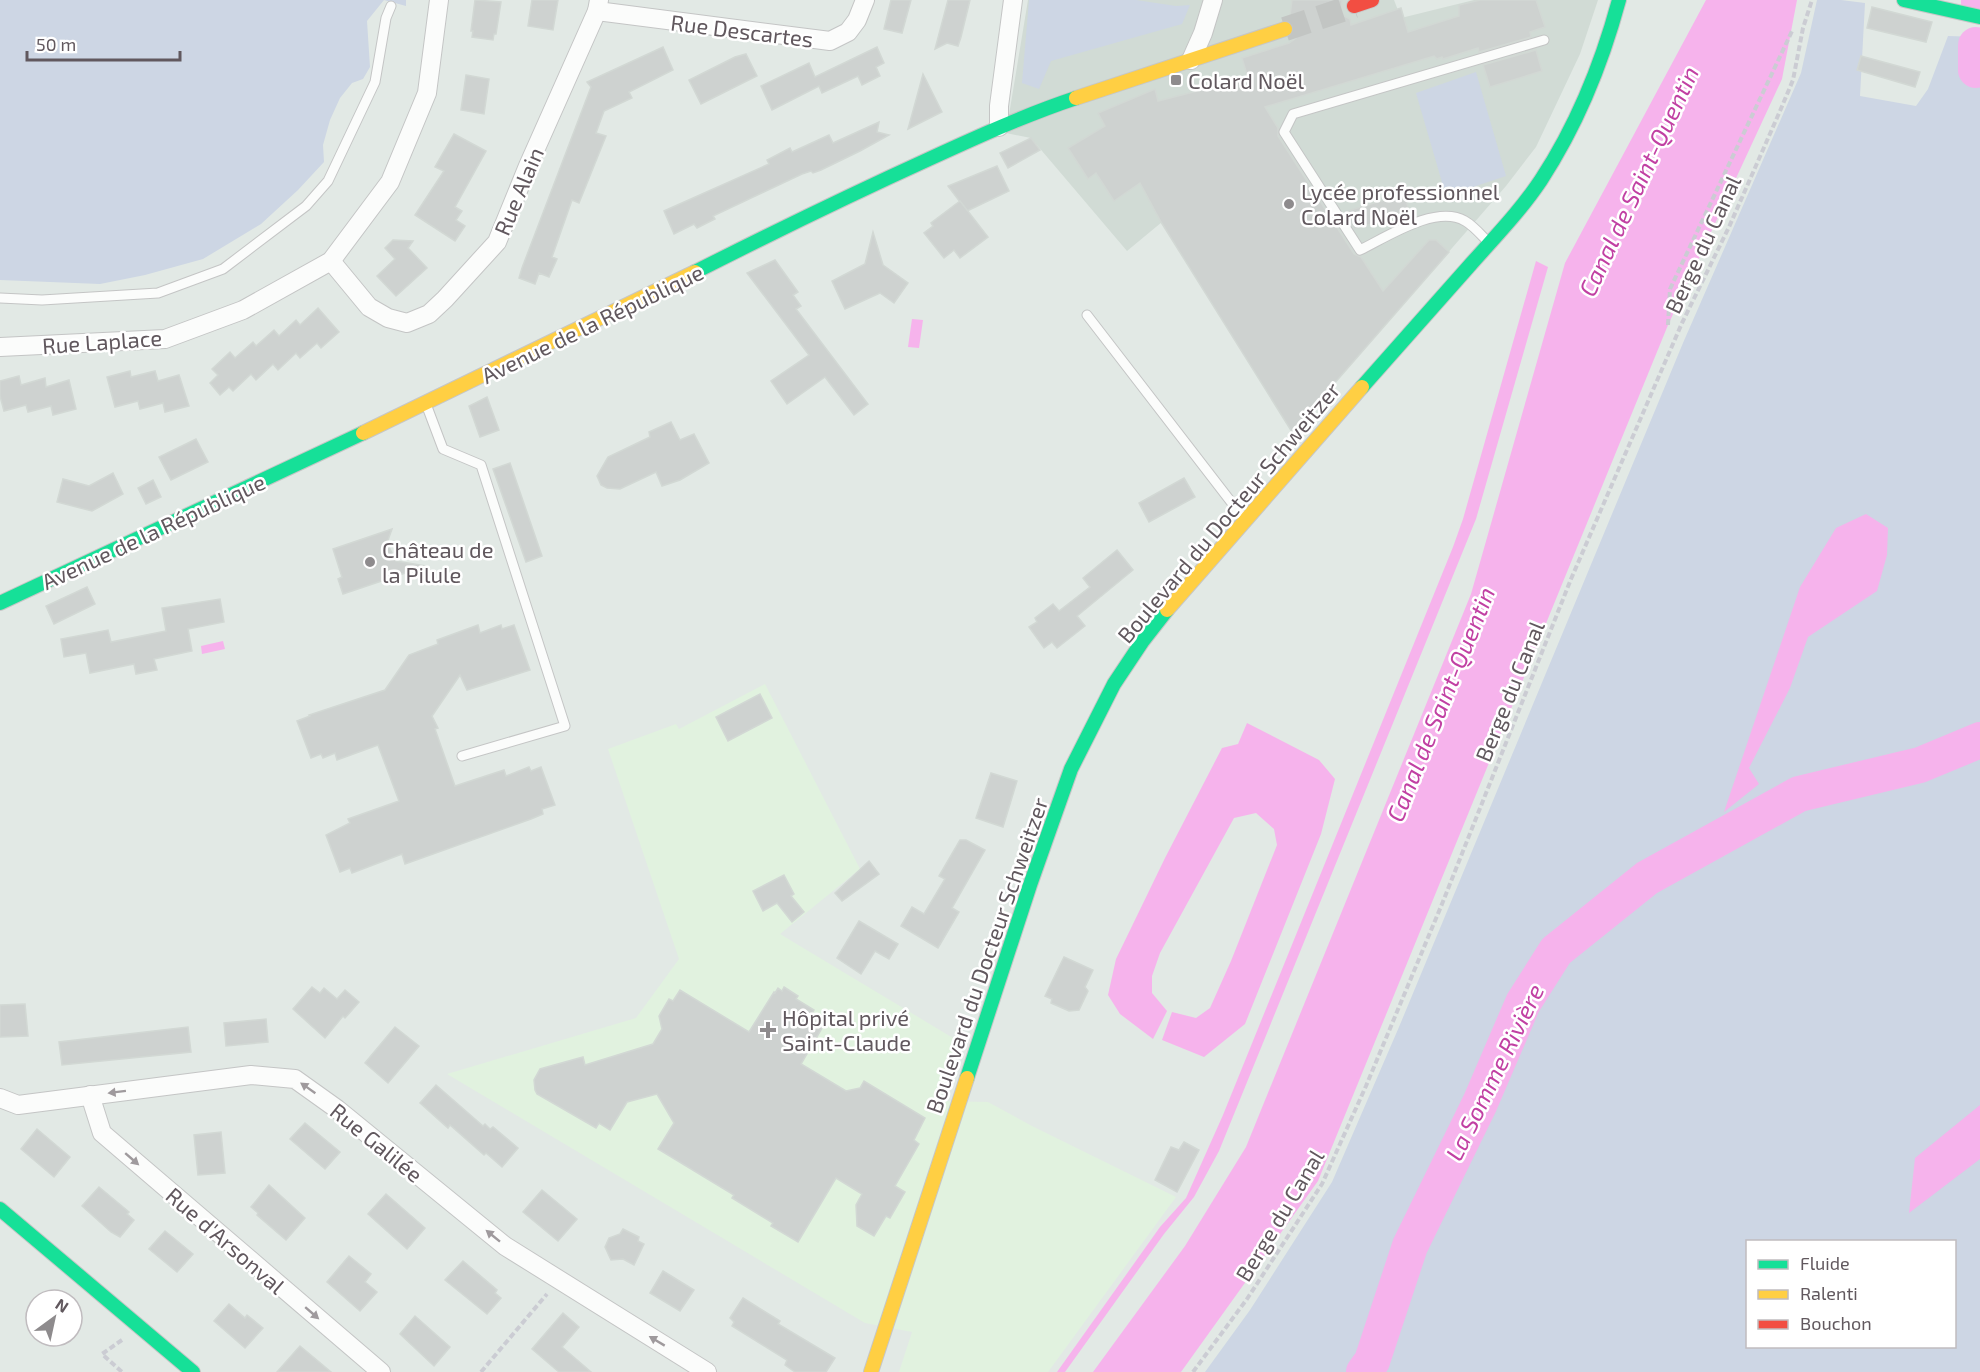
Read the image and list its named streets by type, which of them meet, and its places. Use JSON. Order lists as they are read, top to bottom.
{
  "streets": {
    "street": [
      "Rue Descartes",
      "Rue Alain",
      "Avenue de la République",
      "Rue Laplace",
      "Boulevard du Docteur Schweitzer",
      "Rue Galilée",
      "Rue d'Arsonval"
    ],
    "path": ["Berge du Canal"]
  },
  "crossings": [
    ["Rue Descartes", "Rue Alain"],
    ["Rue Alain", "Rue Laplace"],
    ["Rue Galilée", "Rue d'Arsonval"]
  ],
  "one_way": ["Rue Galilée"],
  "water": ["Canal de Saint-Quentin", "La Somme Rivière"],
  "places": {
    "transit": ["Colard Noël"],
    "other": ["Lycée professionnel Colard Noël", "Château de la Pilule"],
    "health": ["Hôpital privé Saint-Claude"]
  },
  "legend": ["Fluide", "Ralenti", "Bouchon"],
  "scale_bar": "50 m",
  "north": "top right"
}
